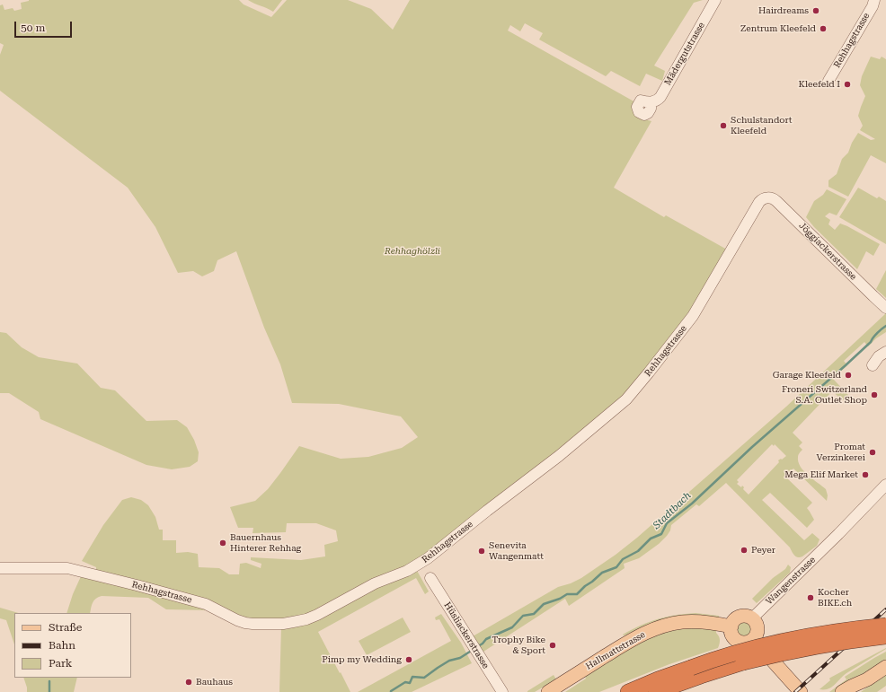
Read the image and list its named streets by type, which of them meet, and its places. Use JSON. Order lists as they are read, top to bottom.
{
  "streets": {
    "main road": ["Hallmattstrasse"],
    "street": [
      "Rehhagstrasse",
      "Mädergutstrasse",
      "Jöggiackerstrasse",
      "Wangenstrasse",
      "Hüsliackerstrasse"
    ]
  },
  "crossings": [
    ["Rehhagstrasse", "Jöggiackerstrasse"],
    ["Wangenstrasse", "Hallmattstrasse"]
  ],
  "water": ["Stadtbach"],
  "parks": ["Rehhaghölzli"],
  "places": [
    "Hairdreams",
    "Zentrum Kleefeld",
    "Kleefeld I",
    "Schulstandort Kleefeld",
    "Garage Kleefeld",
    "Froneri Switzerland S.A. Outlet Shop",
    "Promat Verzinkerei",
    "Mega Elif Market",
    "Bauernhaus Hinterer Rehhag",
    "Peyer",
    "Senevita Wangenmatt",
    "Kocher BIKE.ch",
    "Trophy Bike & Sport",
    "Pimp my Wedding",
    "Bauhaus"
  ],
  "legend": ["Straße", "Bahn", "Park"],
  "scale_bar": "50 m"
}
